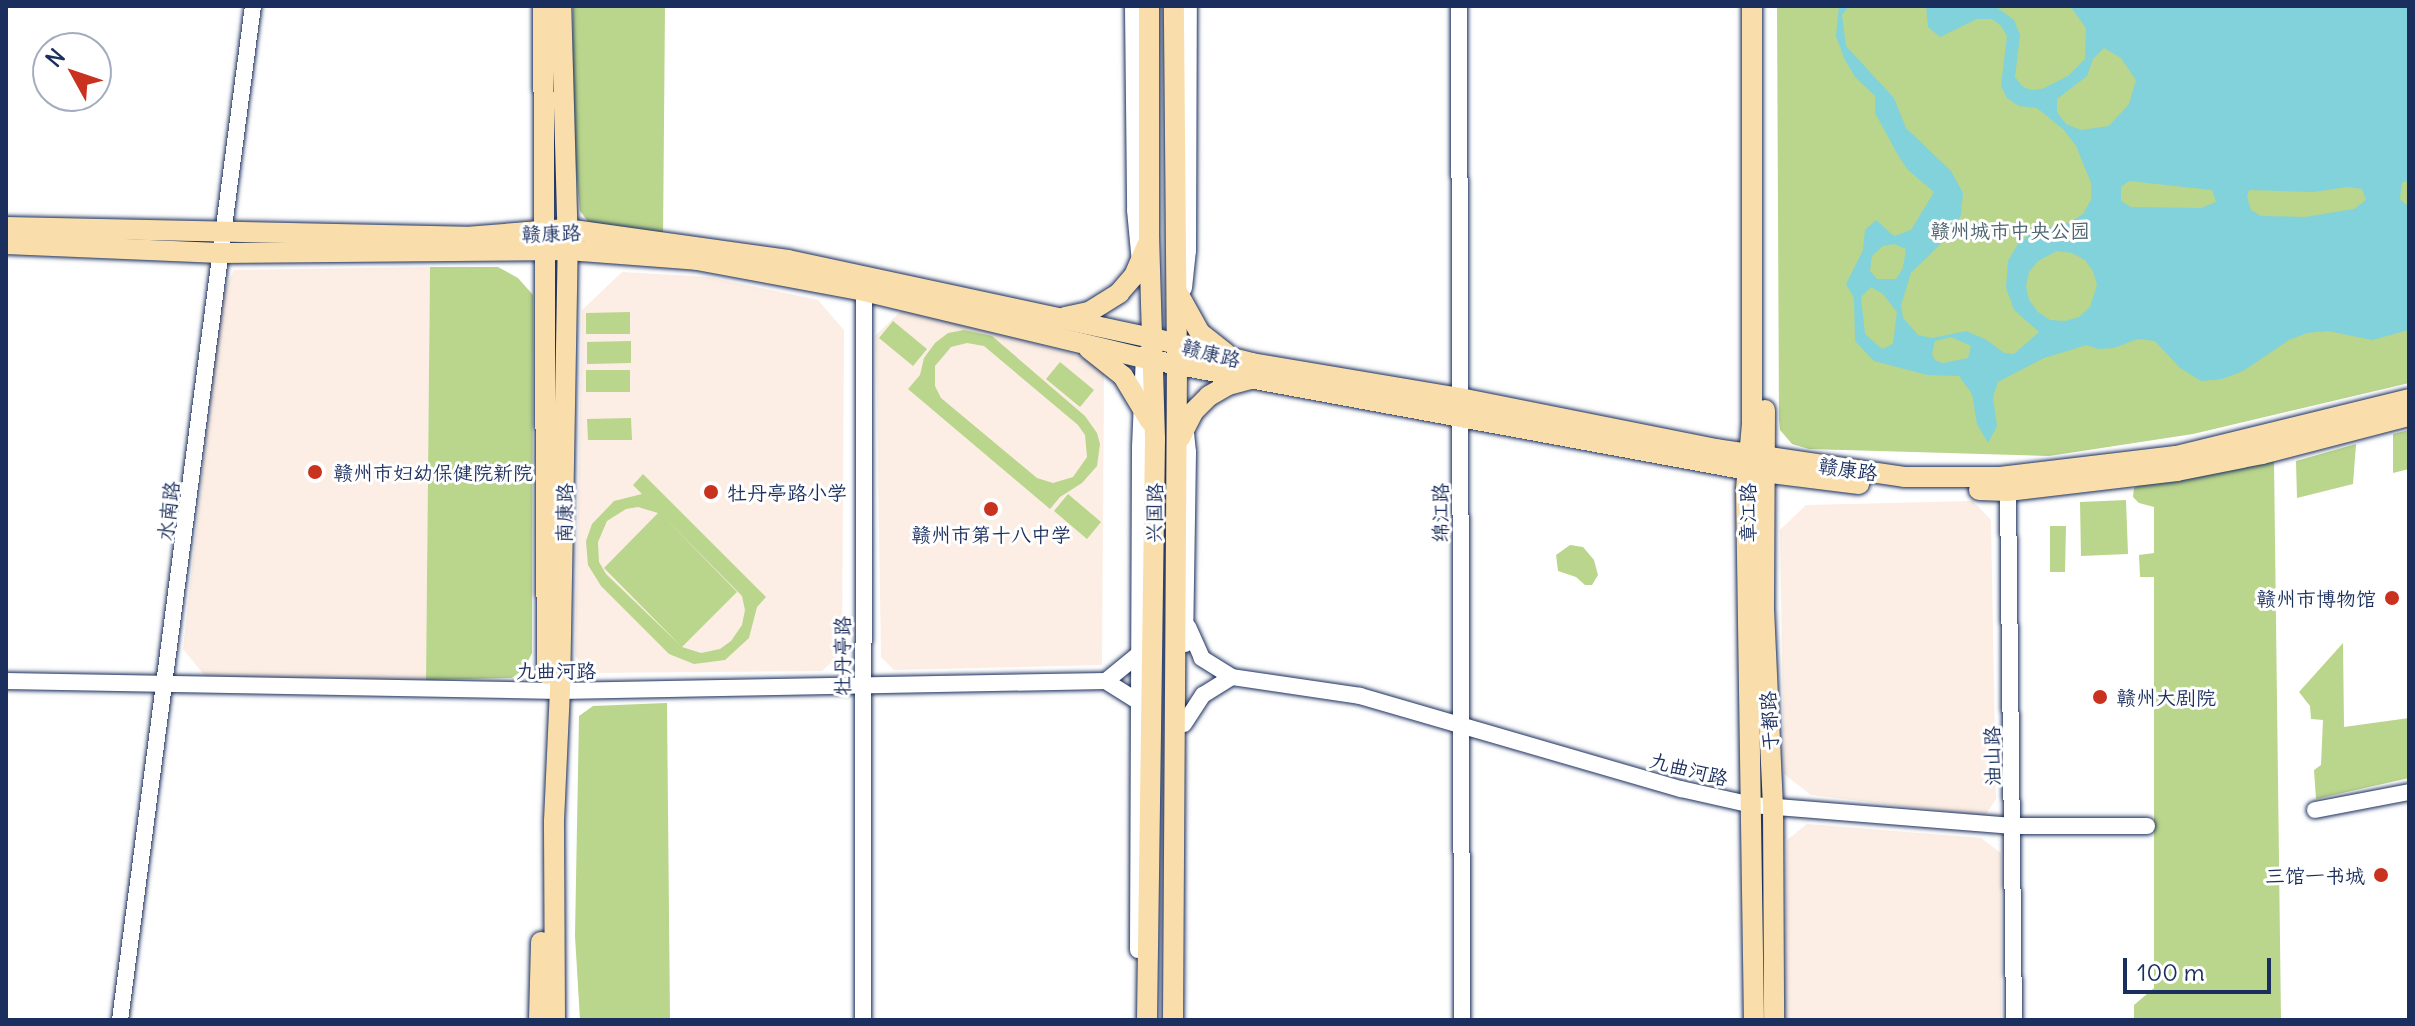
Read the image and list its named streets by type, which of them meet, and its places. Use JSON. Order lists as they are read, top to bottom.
{
  "streets": {
    "main road": [
      "赣康路",
      "南康路",
      "兴国路",
      "章江路",
      "于都路"
    ],
    "street": [
      "水南路",
      "绵江路",
      "牡丹亭路",
      "九曲河路",
      "油山路"
    ]
  },
  "crossings": [
    ["赣康路", "水南路"],
    ["赣康路", "南康路"],
    ["赣康路", "兴国路"],
    ["赣康路", "绵江路"],
    ["赣康路", "章江路"],
    ["赣康路", "牡丹亭路"],
    ["赣康路", "于都路"],
    ["赣康路", "油山路"],
    ["水南路", "九曲河路"],
    ["南康路", "九曲河路"],
    ["绵江路", "九曲河路"],
    ["章江路", "九曲河路"],
    ["章江路", "于都路"],
    ["牡丹亭路", "九曲河路"],
    ["九曲河路", "于都路"],
    ["九曲河路", "油山路"]
  ],
  "parks": ["赣州城市中央公园"],
  "places": [
    "赣州市妇幼保健院新院",
    "牡丹亭路小学",
    "赣州市第十八中学",
    "赣州市博物馆",
    "赣州大剧院",
    "三馆一书城"
  ],
  "scale_bar": "100 m",
  "north": "top left"
}
